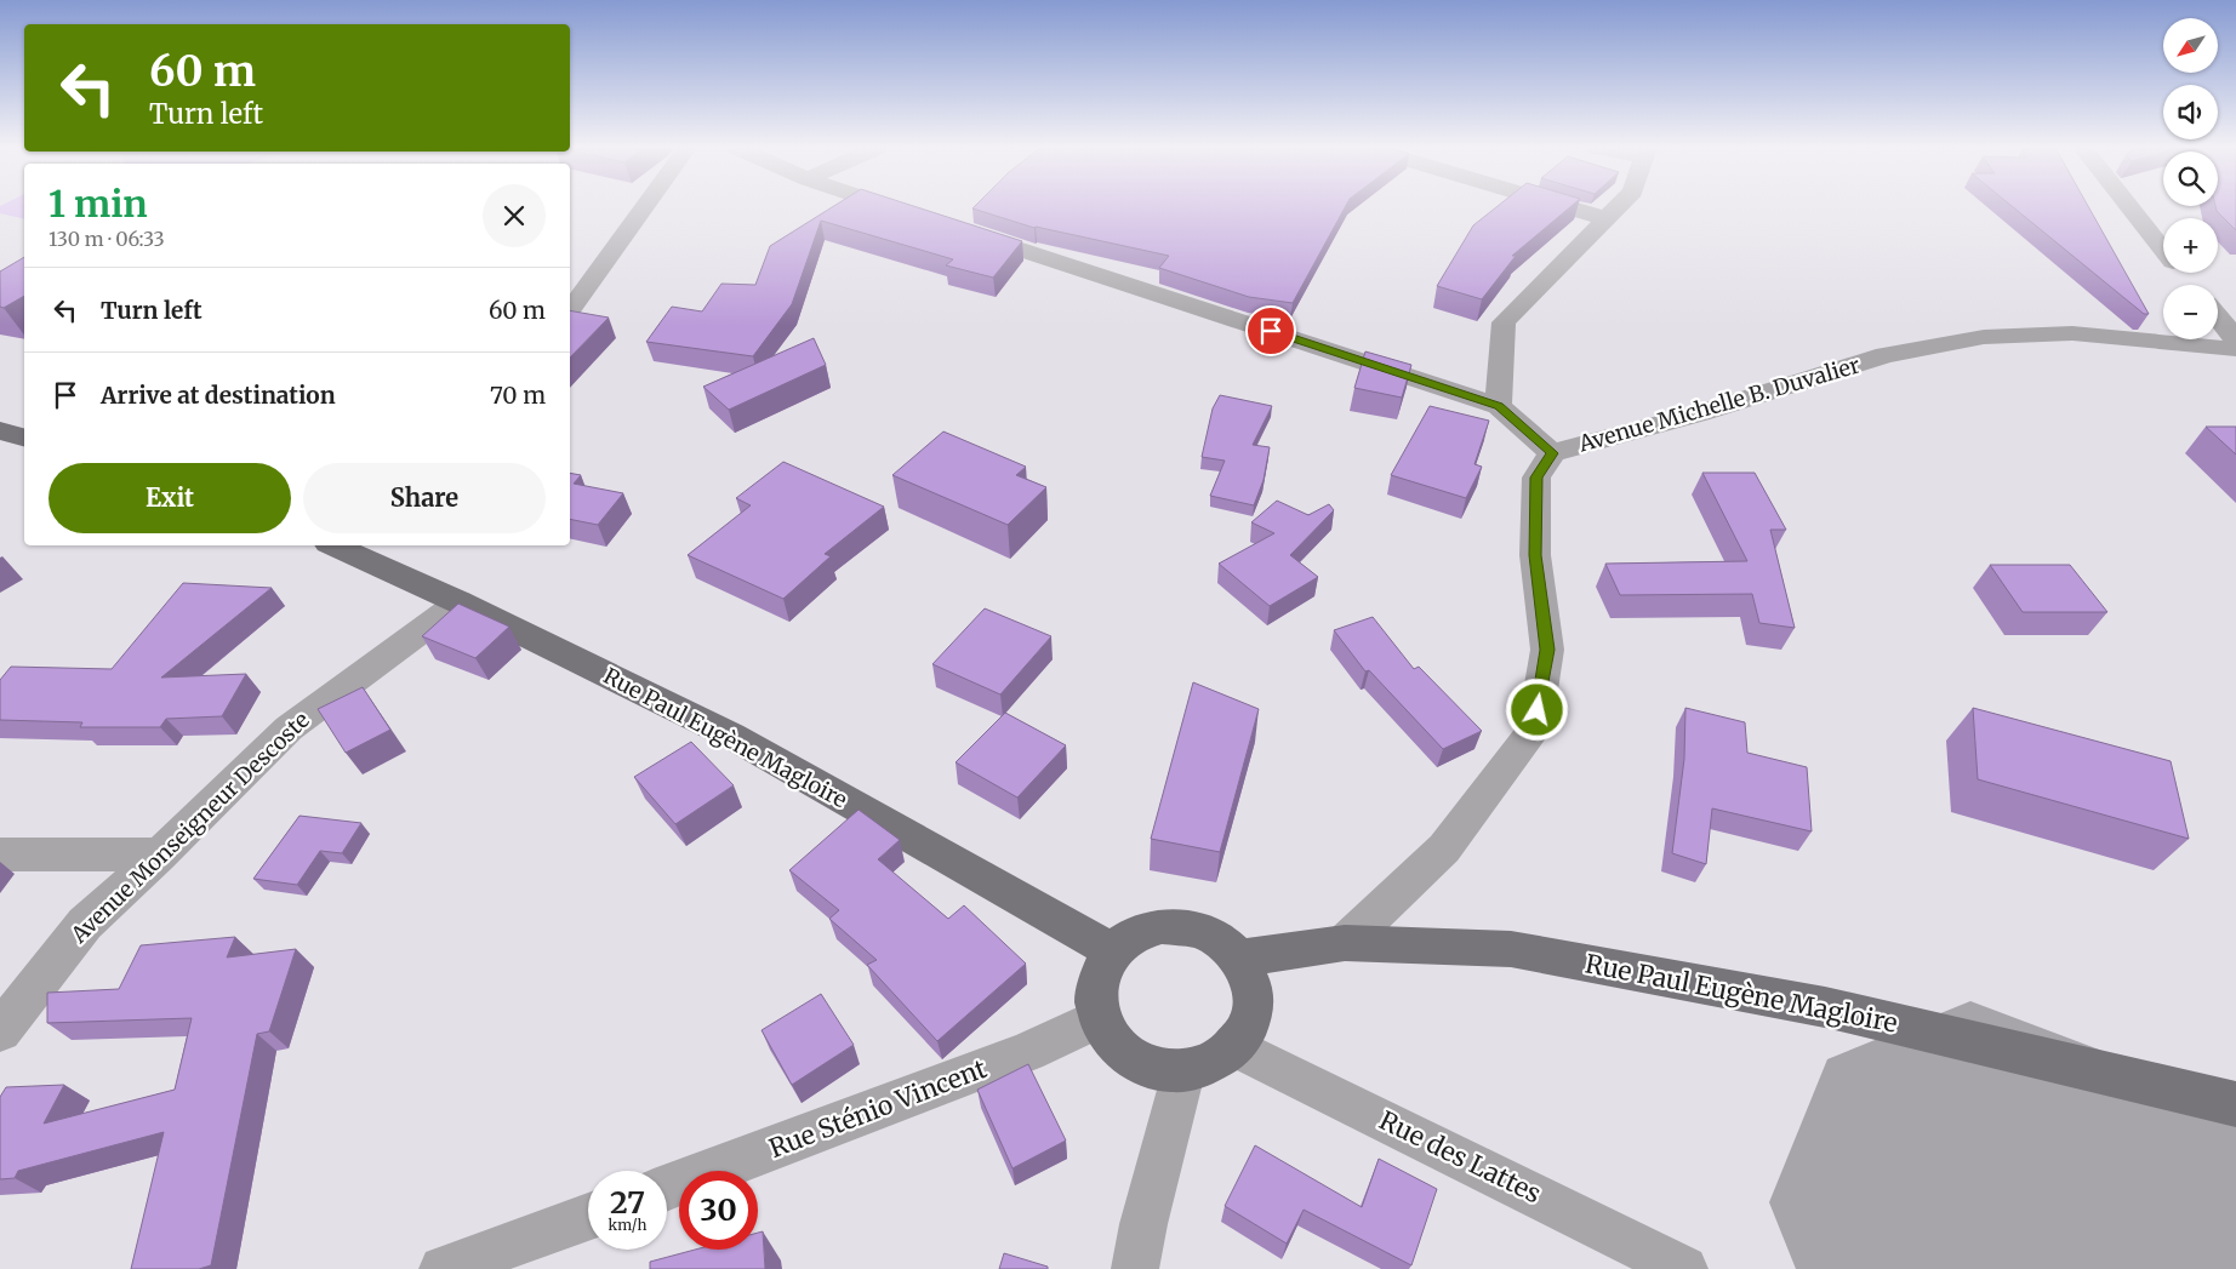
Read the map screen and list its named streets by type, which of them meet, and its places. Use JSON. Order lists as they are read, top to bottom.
{
  "streets": {
    "main road": ["Rue Paul Eugène Magloire"],
    "street": [
      "Avenue Michelle B. Duvalier",
      "Avenue Monseigneur Descoste",
      "Rue Sténio Vincent",
      "Rue des Lattes"
    ]
  },
  "crossings": [
    ["Avenue Michelle B. Duvalier", "Rue Paul Eugène Magloire"],
    ["Rue Paul Eugène Magloire", "Avenue Monseigneur Descoste"],
    ["Rue Paul Eugène Magloire", "Rue Sténio Vincent"],
    ["Rue Paul Eugène Magloire", "Rue des Lattes"],
    ["Rue Sténio Vincent", "Rue des Lattes"]
  ],
  "north": "bottom left",
  "page": {
    "map_buttons": ["+", "−"],
    "turn": ["60 m", "Turn left"],
    "heading": ["1 min", "130 m · 06:33"],
    "list": [
      {
        "name": "Turn left",
        "value": "60 m"
      },
      {
        "name": "Arrive at destination",
        "value": "70 m"
      }
    ],
    "buttons": ["Exit", "Share"],
    "speed": "27 km/h",
    "limit": "30"
  }
}
